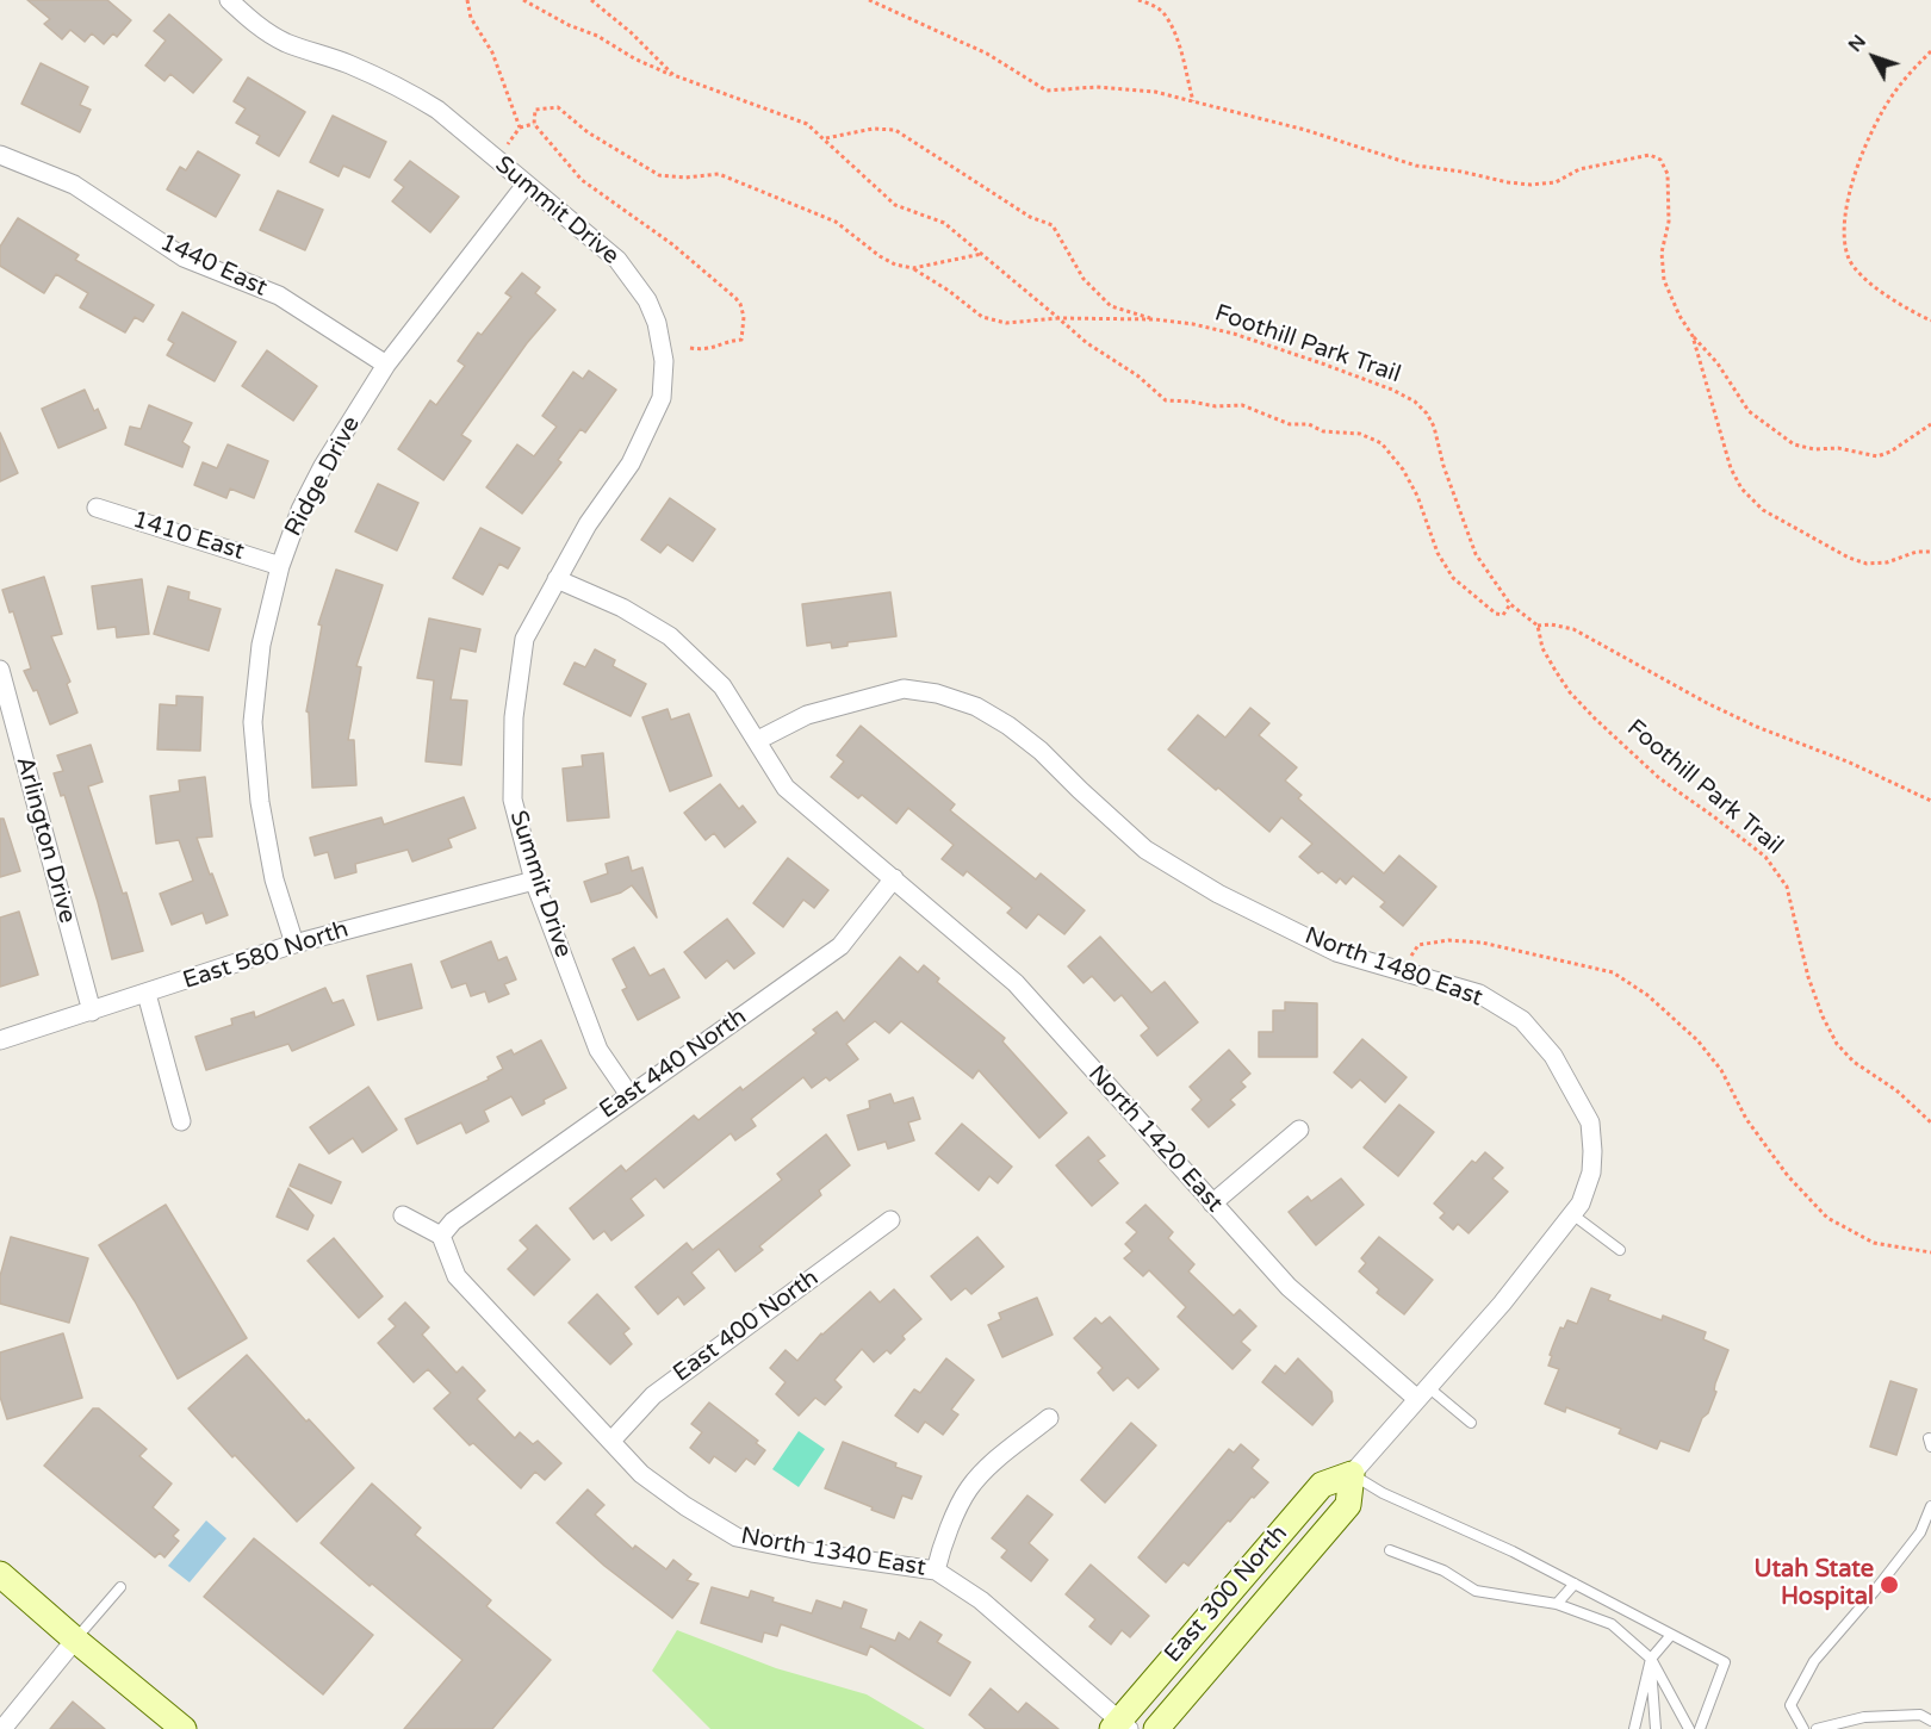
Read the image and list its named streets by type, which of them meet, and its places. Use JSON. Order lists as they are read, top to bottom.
{
  "streets": {
    "street": [
      "Summit Drive",
      "1440 East",
      "Ridge Drive",
      "1410 East",
      "Arlington Drive",
      "East 580 North",
      "North 1480 East",
      "East 440 North",
      "North 1420 East",
      "East 400 North",
      "North 1340 East",
      "East 300 North"
    ],
    "path": ["Foothill Park Trail"]
  },
  "crossings": [
    ["Summit Drive", "Ridge Drive"],
    ["Summit Drive", "East 580 North"],
    ["Summit Drive", "East 440 North"],
    ["1440 East", "Ridge Drive"],
    ["Ridge Drive", "1410 East"],
    ["Ridge Drive", "East 580 North"],
    ["Arlington Drive", "East 580 North"],
    ["North 1480 East", "North 1420 East"],
    ["North 1480 East", "East 300 North"],
    ["East 440 North", "North 1420 East"],
    ["East 440 North", "North 1340 East"],
    ["North 1420 East", "East 300 North"],
    ["East 400 North", "North 1340 East"],
    ["North 1340 East", "East 300 North"]
  ],
  "places": ["Utah State Hospital"],
  "north": "top left"
}
